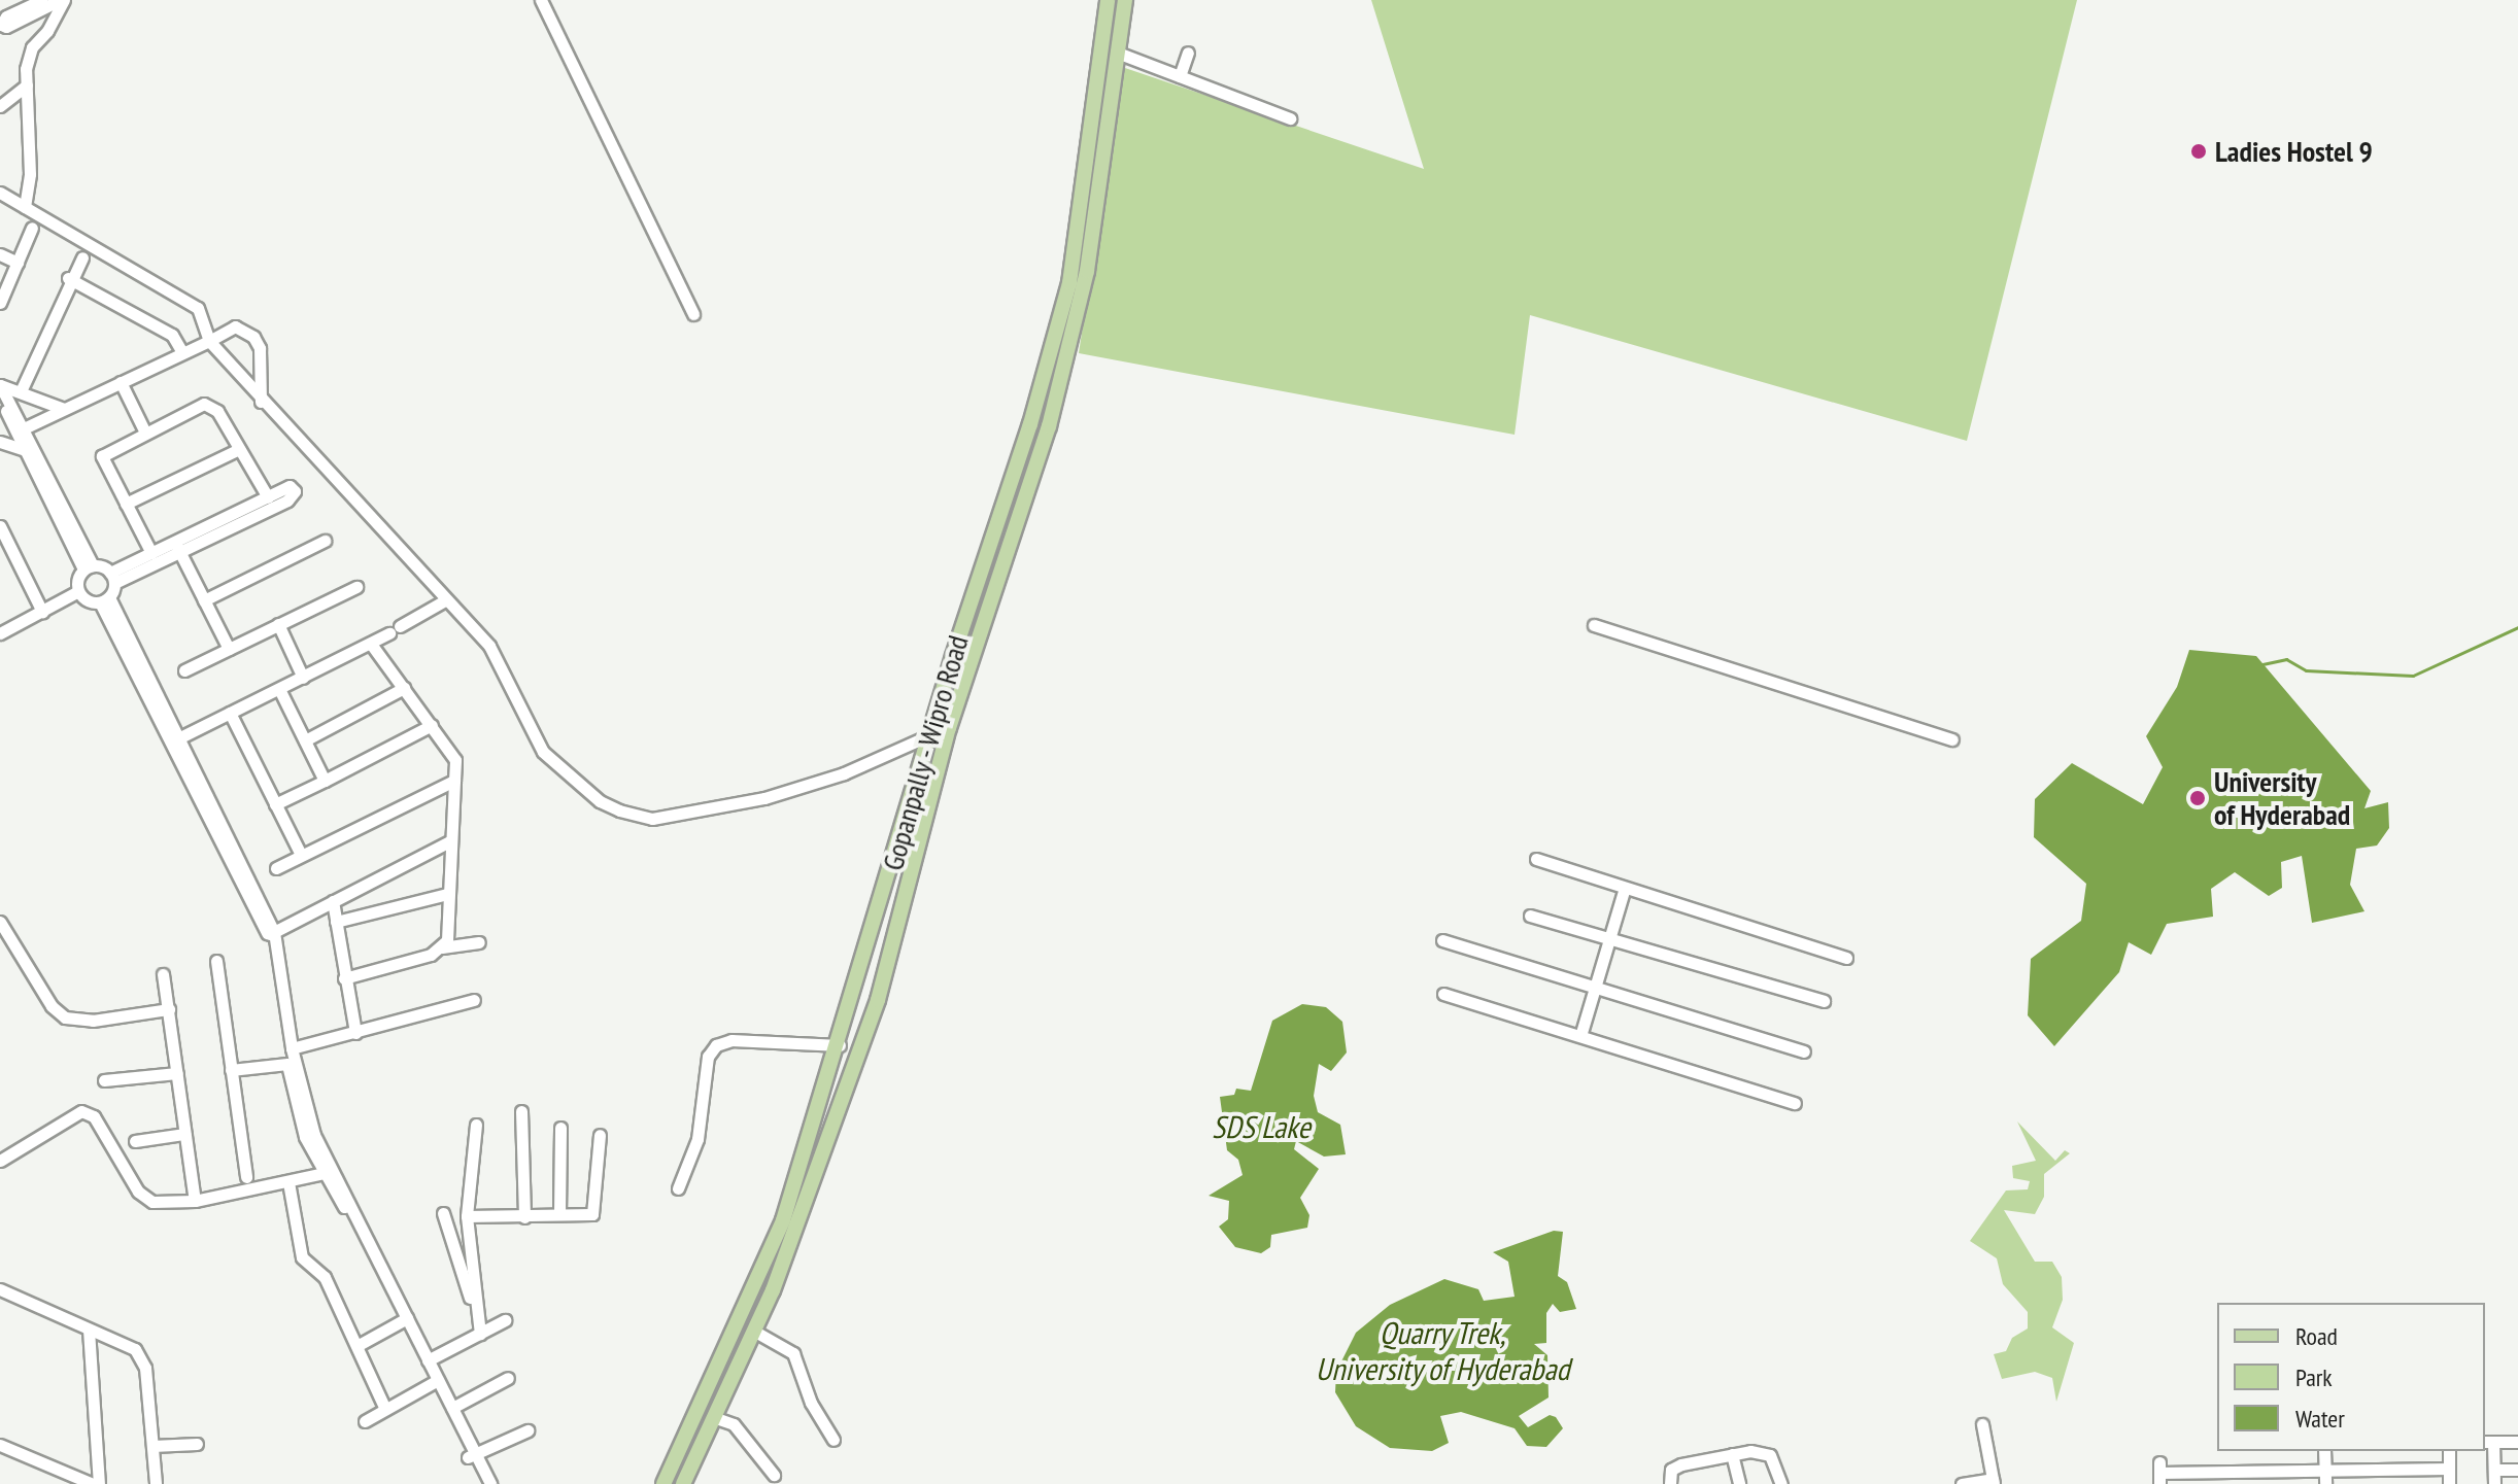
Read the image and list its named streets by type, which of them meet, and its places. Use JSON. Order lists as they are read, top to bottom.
{
  "streets": {
    "main road": ["Gopanpally - Wipro Road"]
  },
  "water": ["SDS Lake", "Quarry Trek, University of Hyderabad"],
  "places": ["Ladies Hostel 9", "University of Hyderabad"],
  "legend": ["Road", "Park", "Water"]
}
